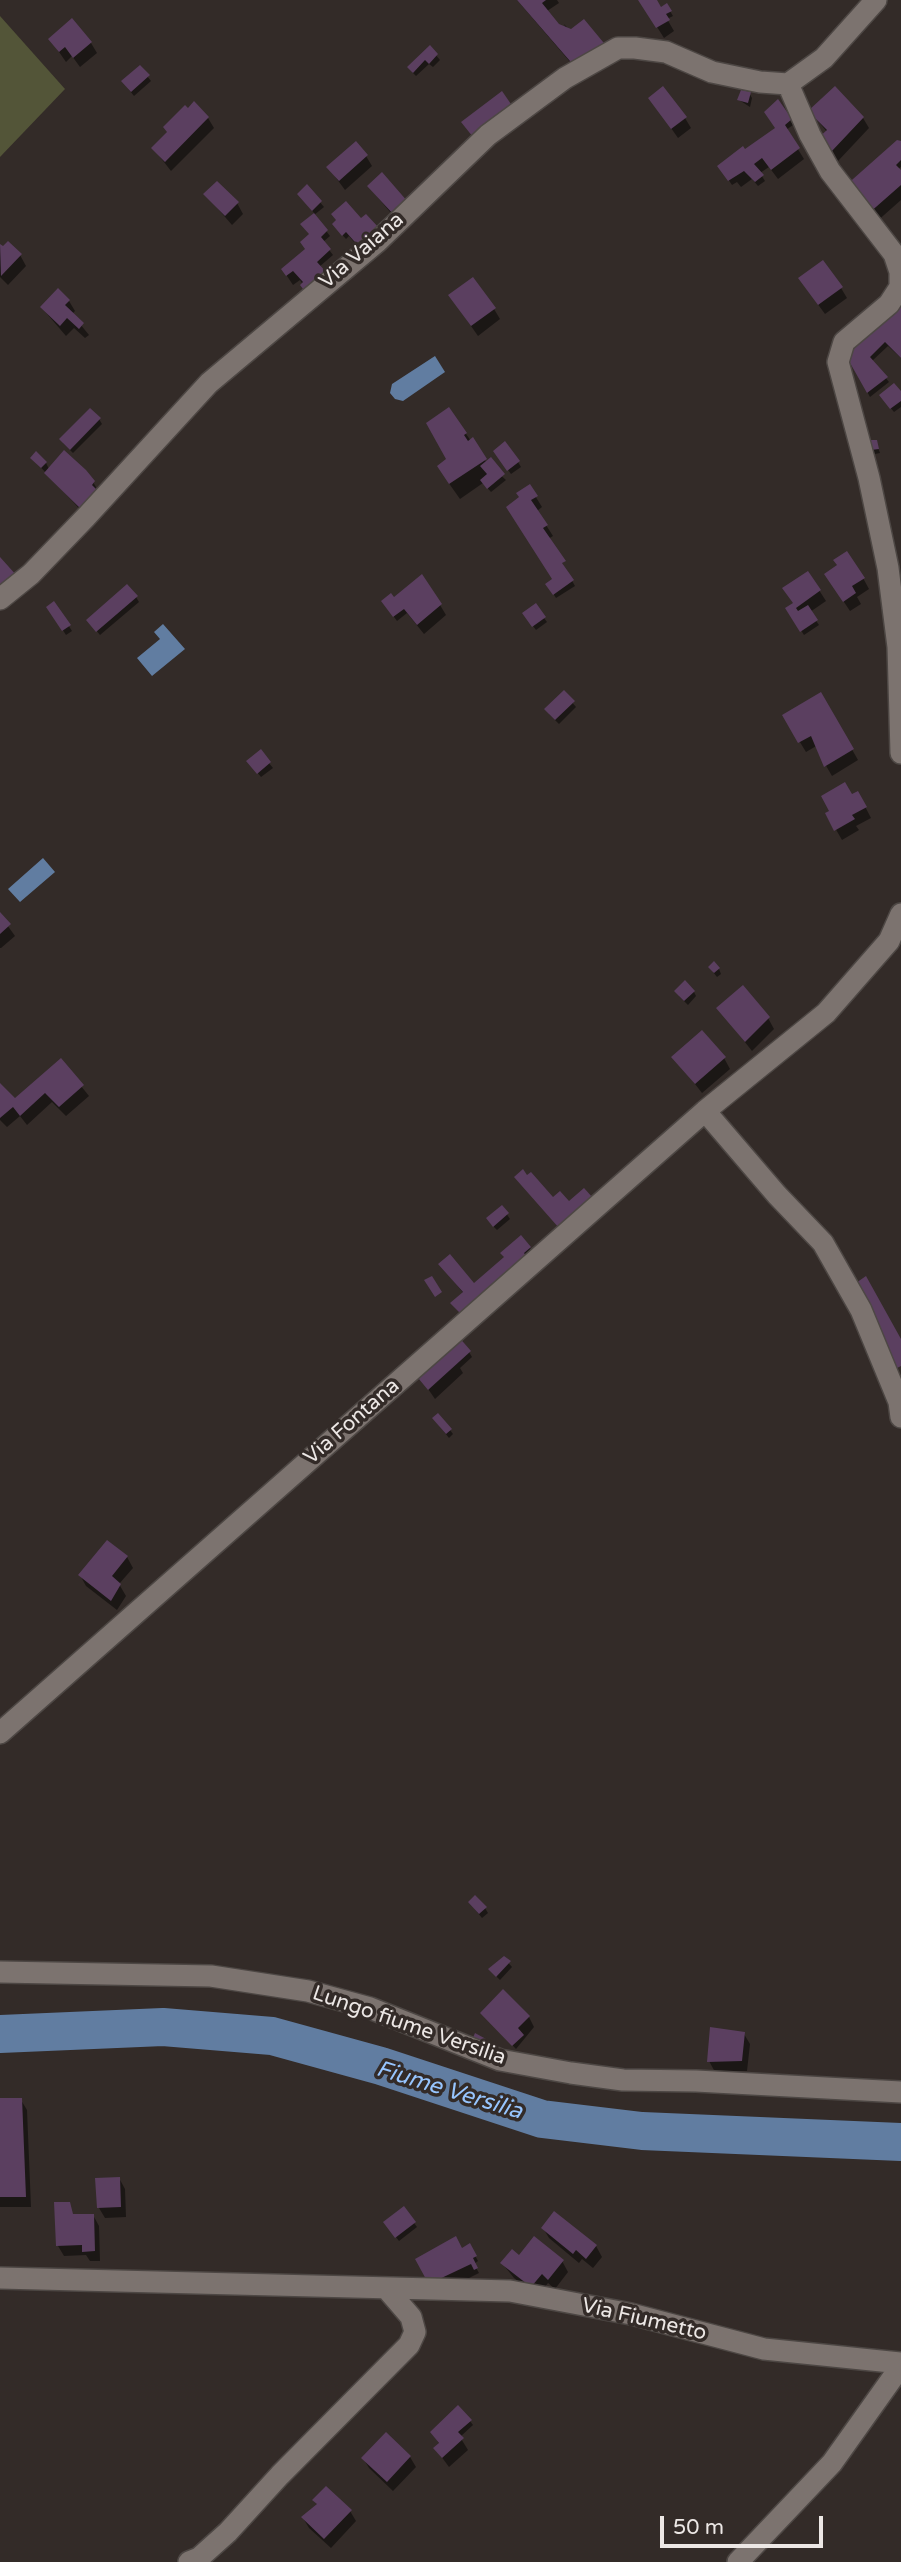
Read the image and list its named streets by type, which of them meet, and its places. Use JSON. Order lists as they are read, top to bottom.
{
  "streets": {
    "street": [
      "Via Vaiana",
      "Via Fontana",
      "Lungo fiume Versilia",
      "Via Fiumetto"
    ]
  },
  "water": ["Fiume Versilia"],
  "scale_bar": "50 m"
}
